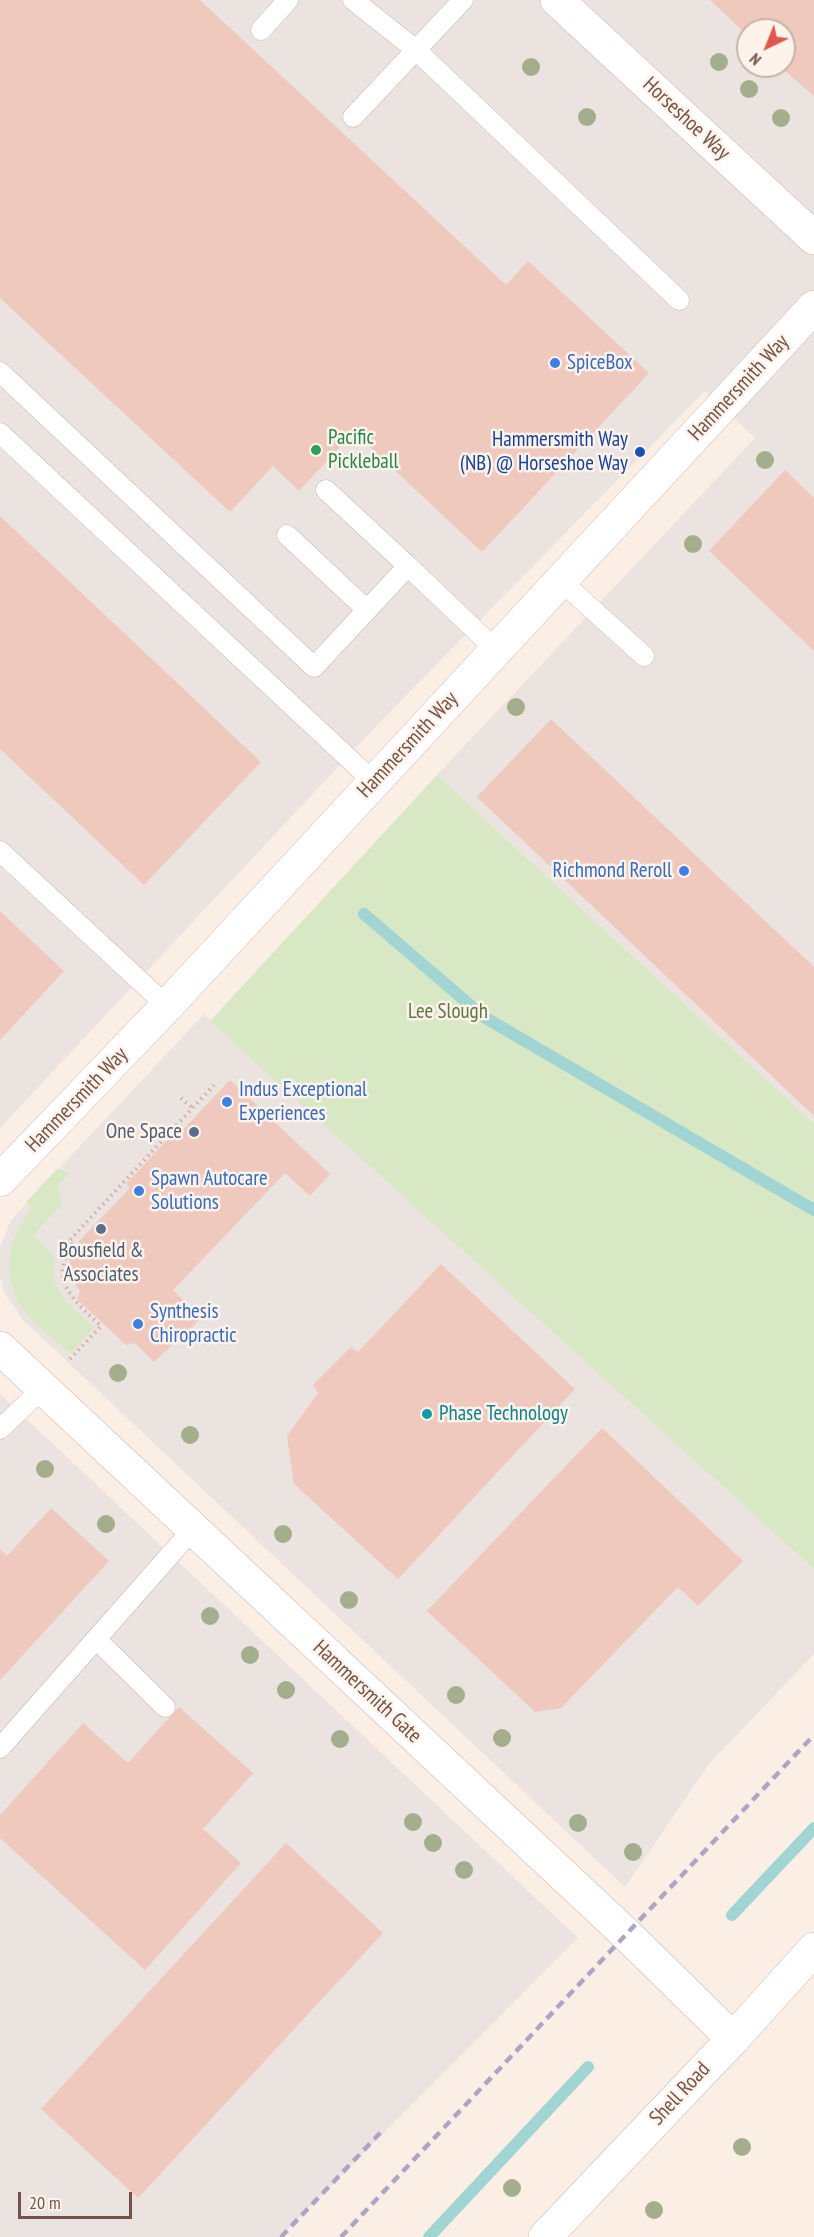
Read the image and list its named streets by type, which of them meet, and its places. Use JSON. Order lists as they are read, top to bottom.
{
  "streets": {
    "street": [
      "Horseshoe Way",
      "Hammersmith Way",
      "Hammersmith Gate",
      "Shell Road"
    ]
  },
  "crossings": [
    ["Hammersmith Gate", "Shell Road"]
  ],
  "parks": ["Lee Slough"],
  "places": [
    "SpiceBox",
    "Pacific Pickleball",
    "Hammersmith Way (NB) @ Horseshoe Way",
    "Richmond Reroll",
    "Indus Exceptional Experiences",
    "One Space",
    "Spawn Autocare Solutions",
    "Bousfield & Associates",
    "Synthesis Chiropractic",
    "Phase Technology"
  ],
  "scale_bar": "20 m",
  "north": "bottom left"
}
